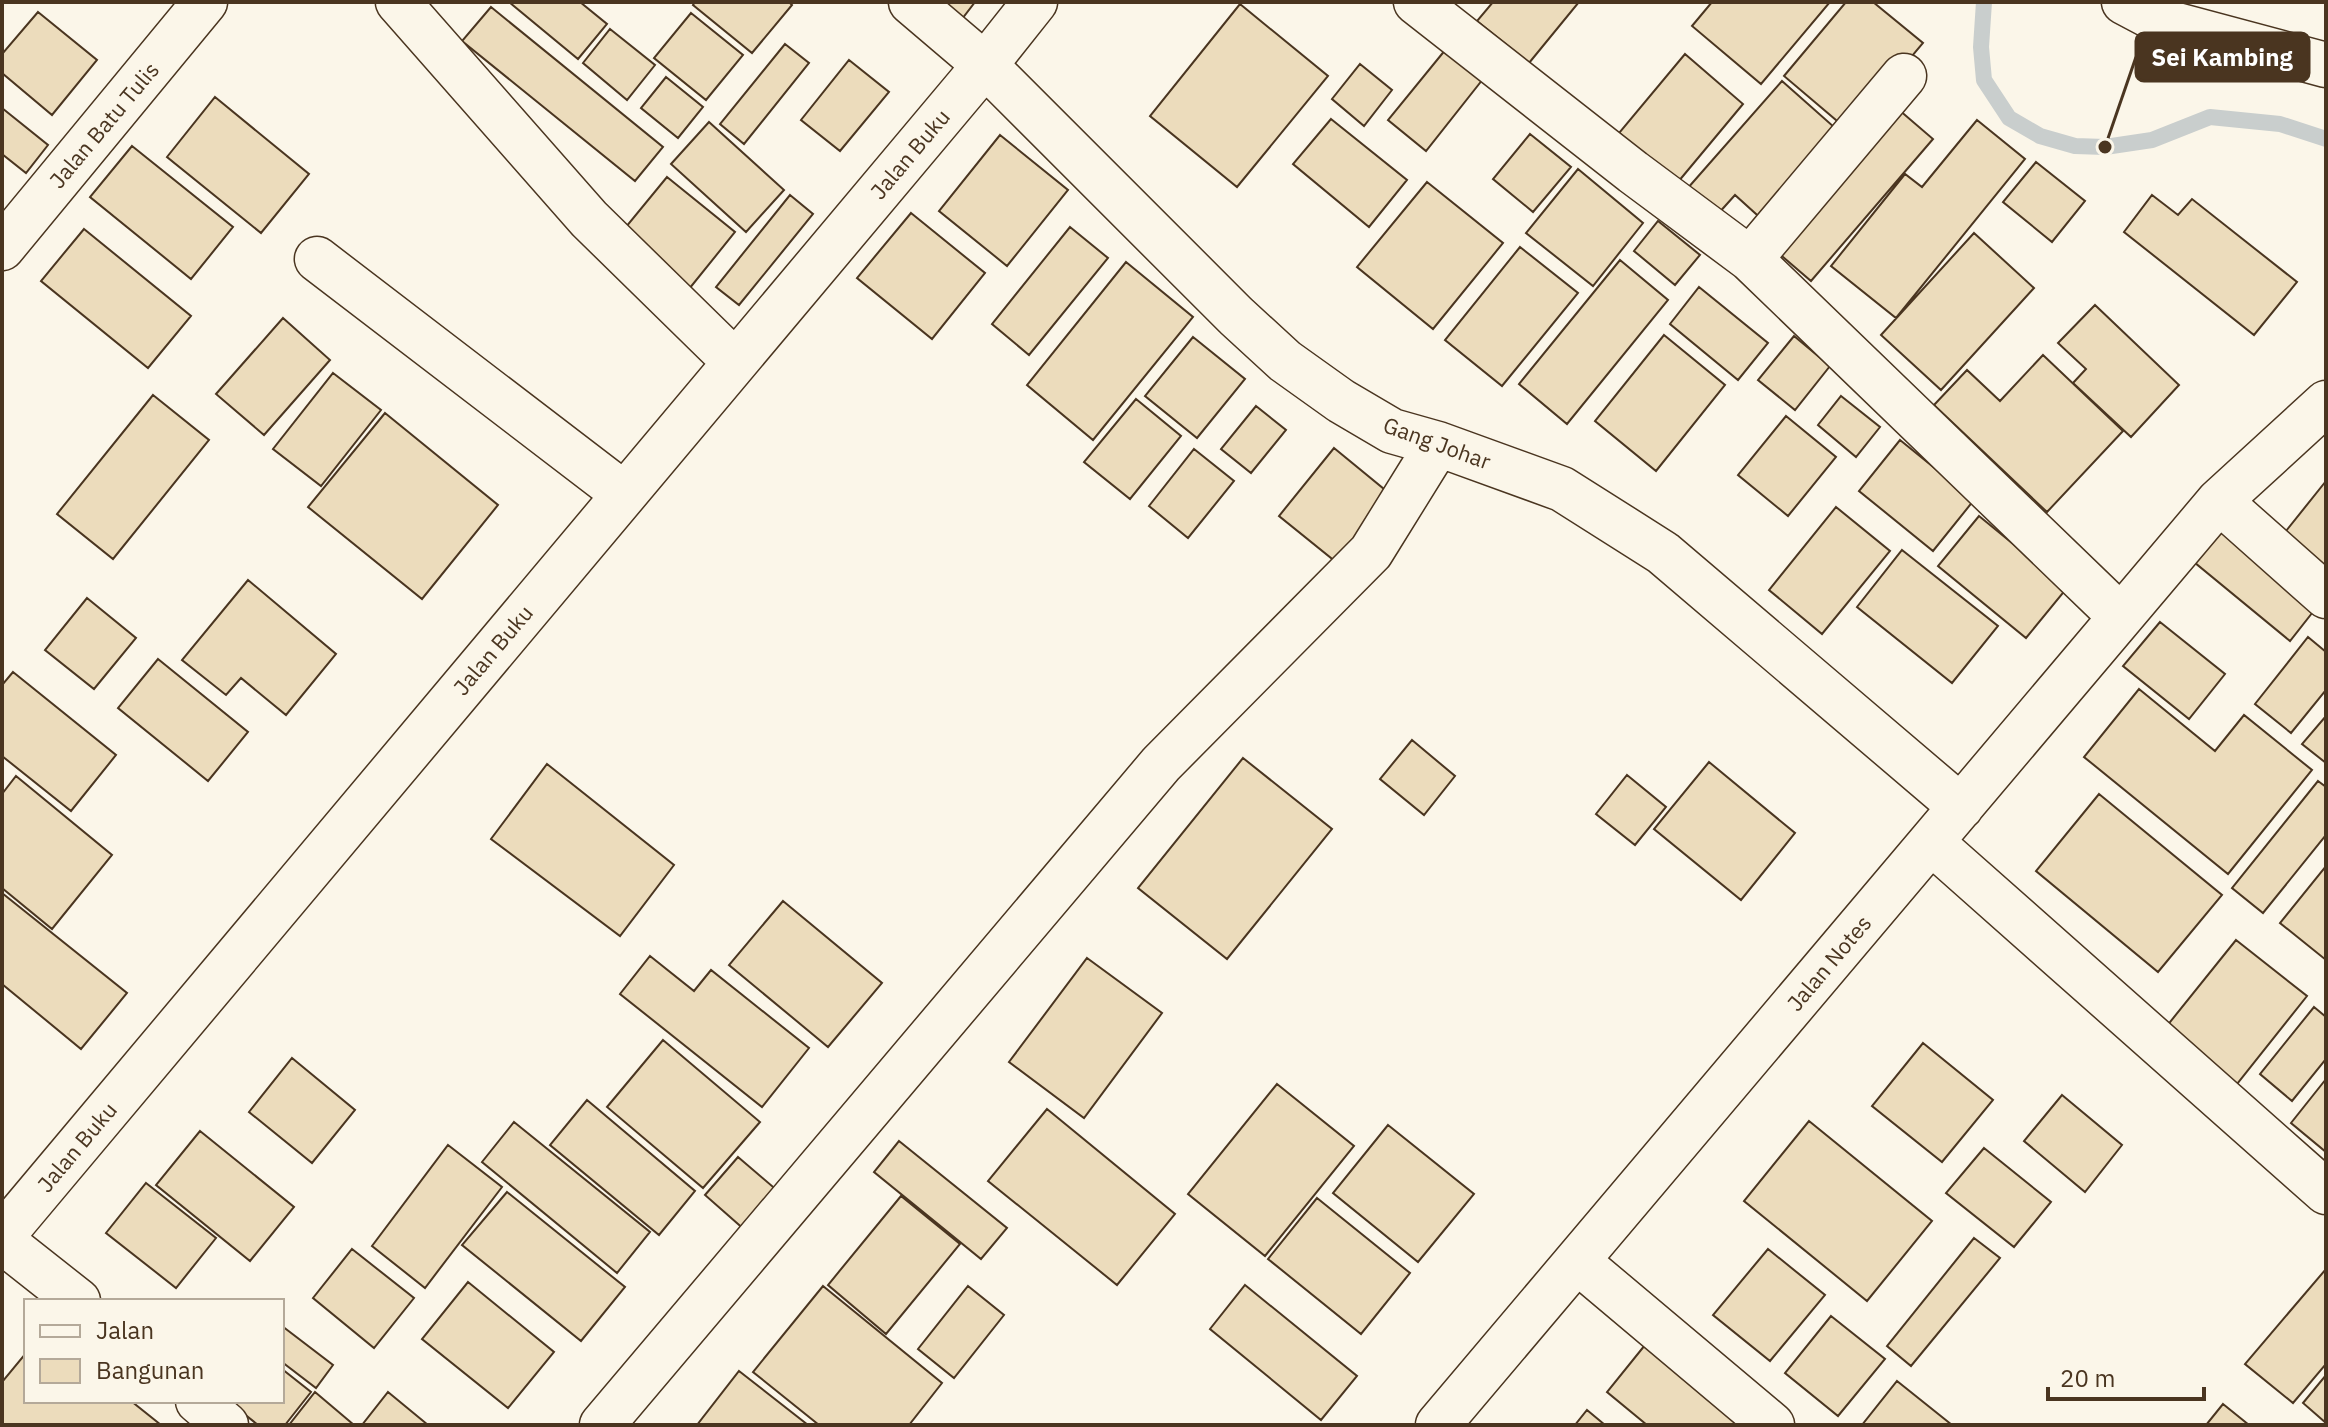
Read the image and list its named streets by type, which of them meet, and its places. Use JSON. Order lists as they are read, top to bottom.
{
  "streets": {
    "street": [
      "Jalan Batu Tulis",
      "Jalan Buku",
      "Gang Johar",
      "Jalan Notes"
    ]
  },
  "crossings": [
    ["Jalan Buku", "Gang Johar"],
    ["Gang Johar", "Jalan Notes"]
  ],
  "places": ["Sei Kambing"],
  "legend": ["Jalan", "Bangunan"],
  "scale_bar": "20 m"
}
